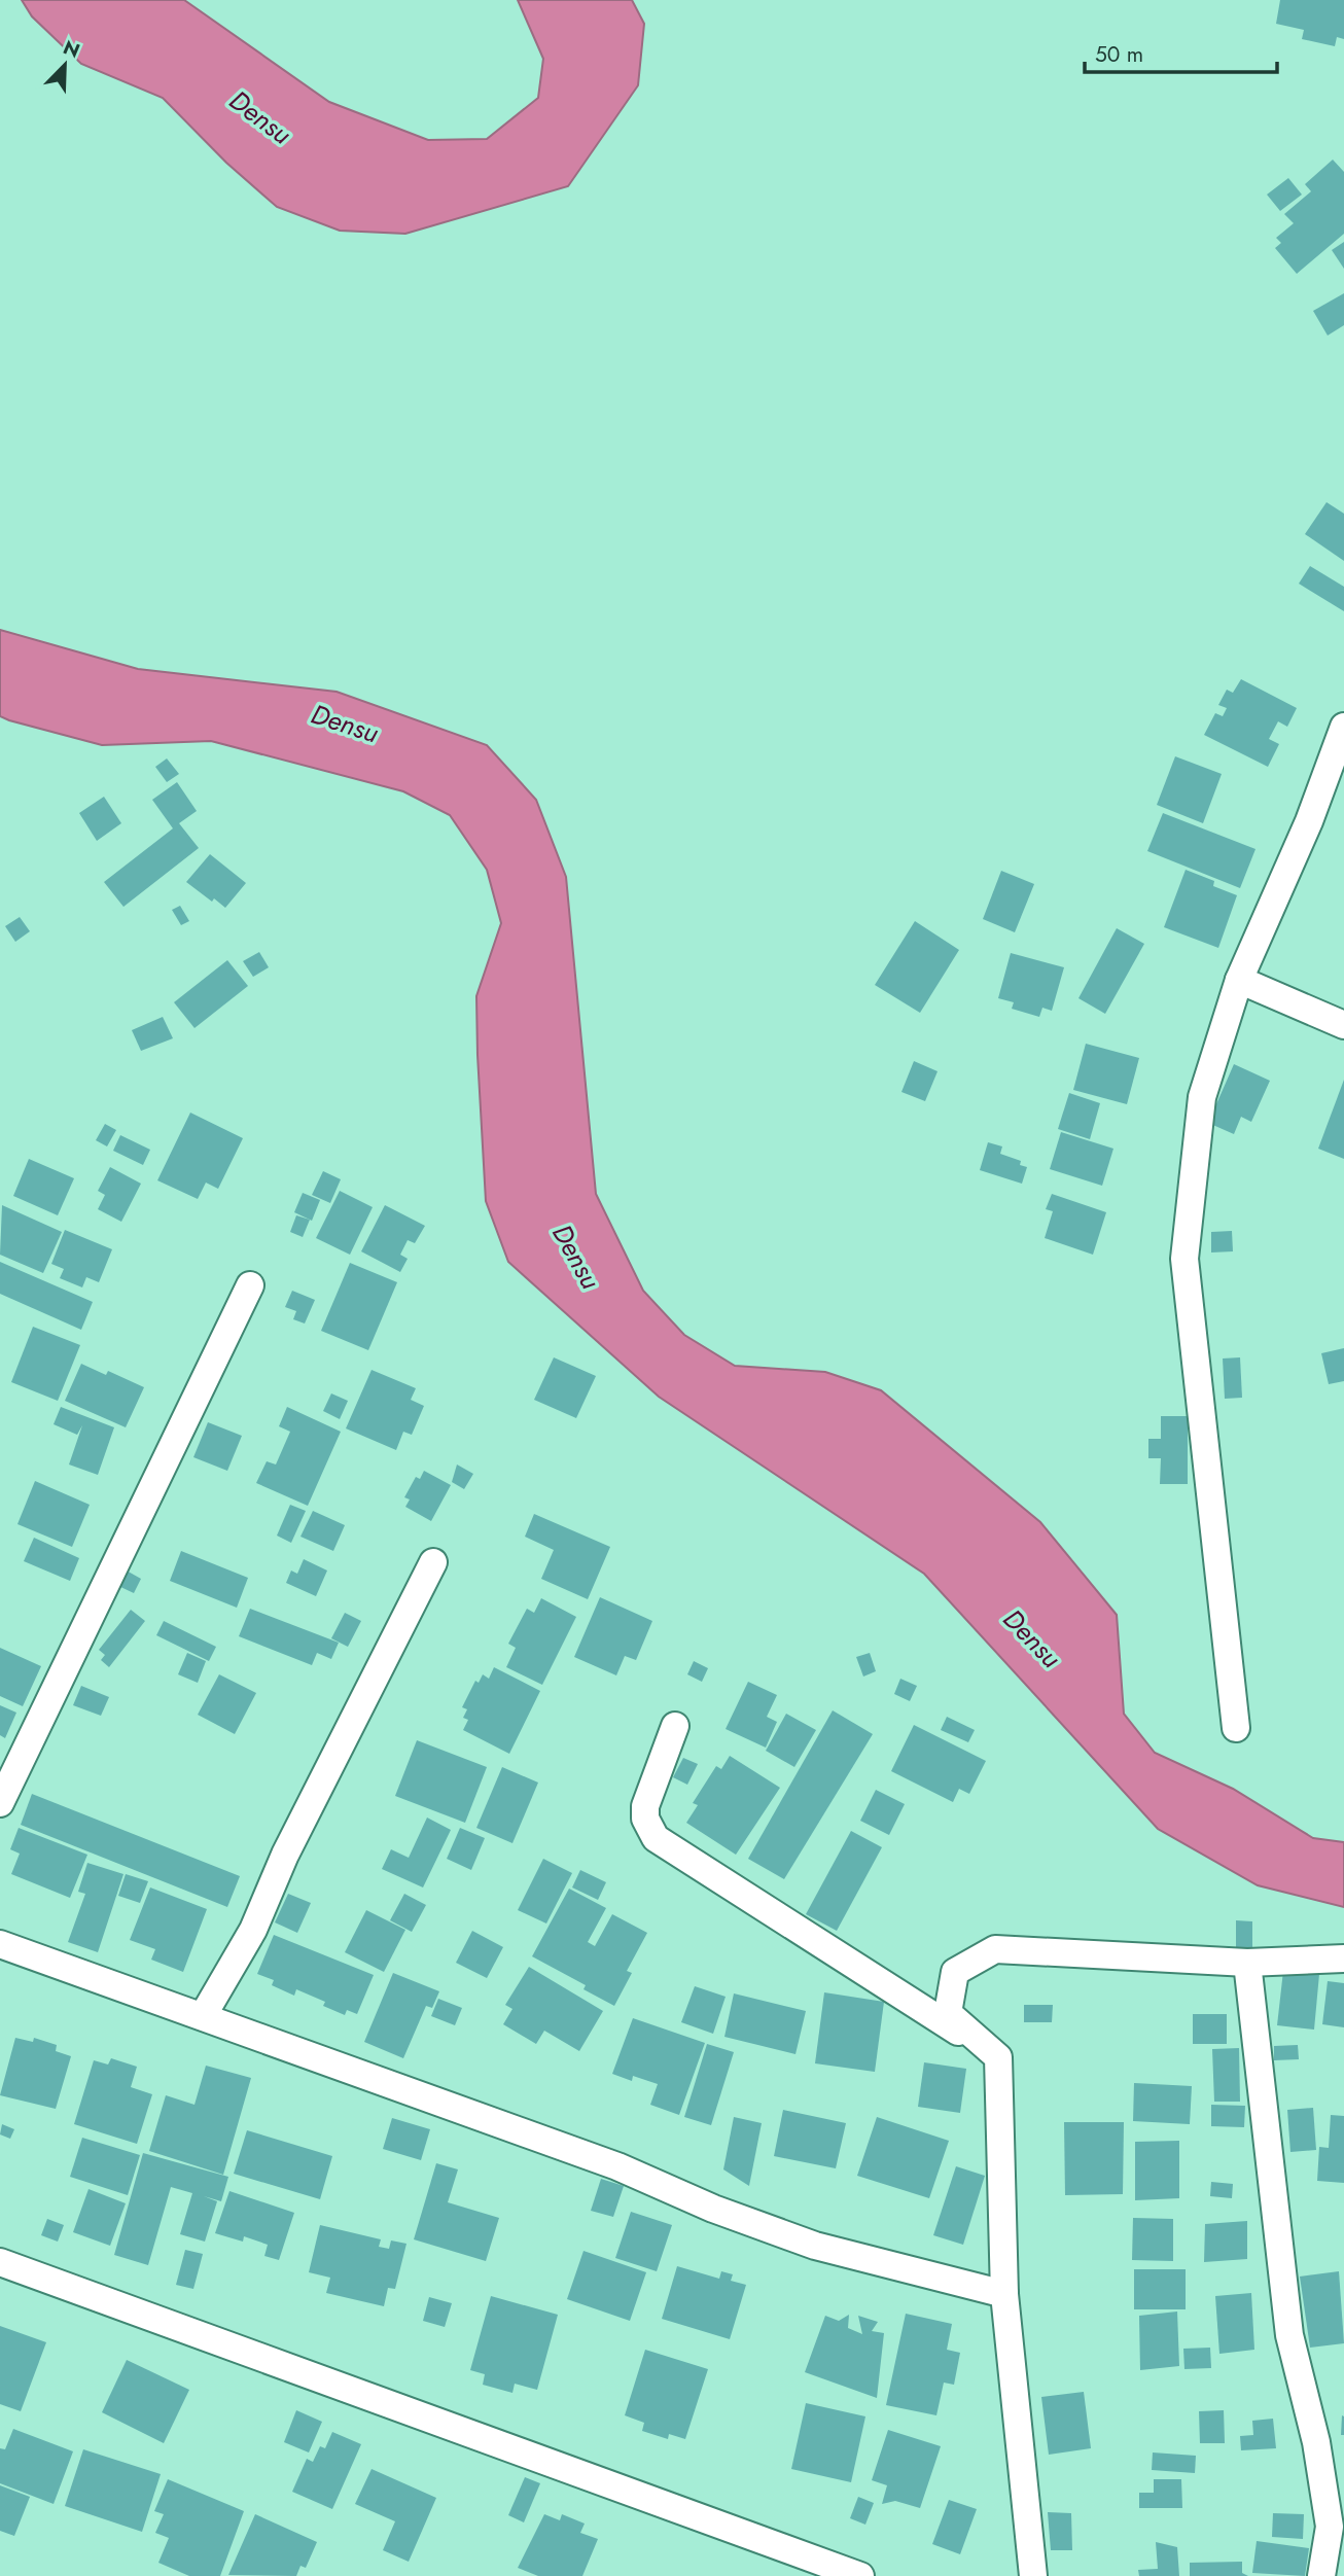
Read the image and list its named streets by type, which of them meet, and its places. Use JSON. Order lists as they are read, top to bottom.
{
  "water": ["Densu"],
  "scale_bar": "50 m",
  "north": "top right"
}
